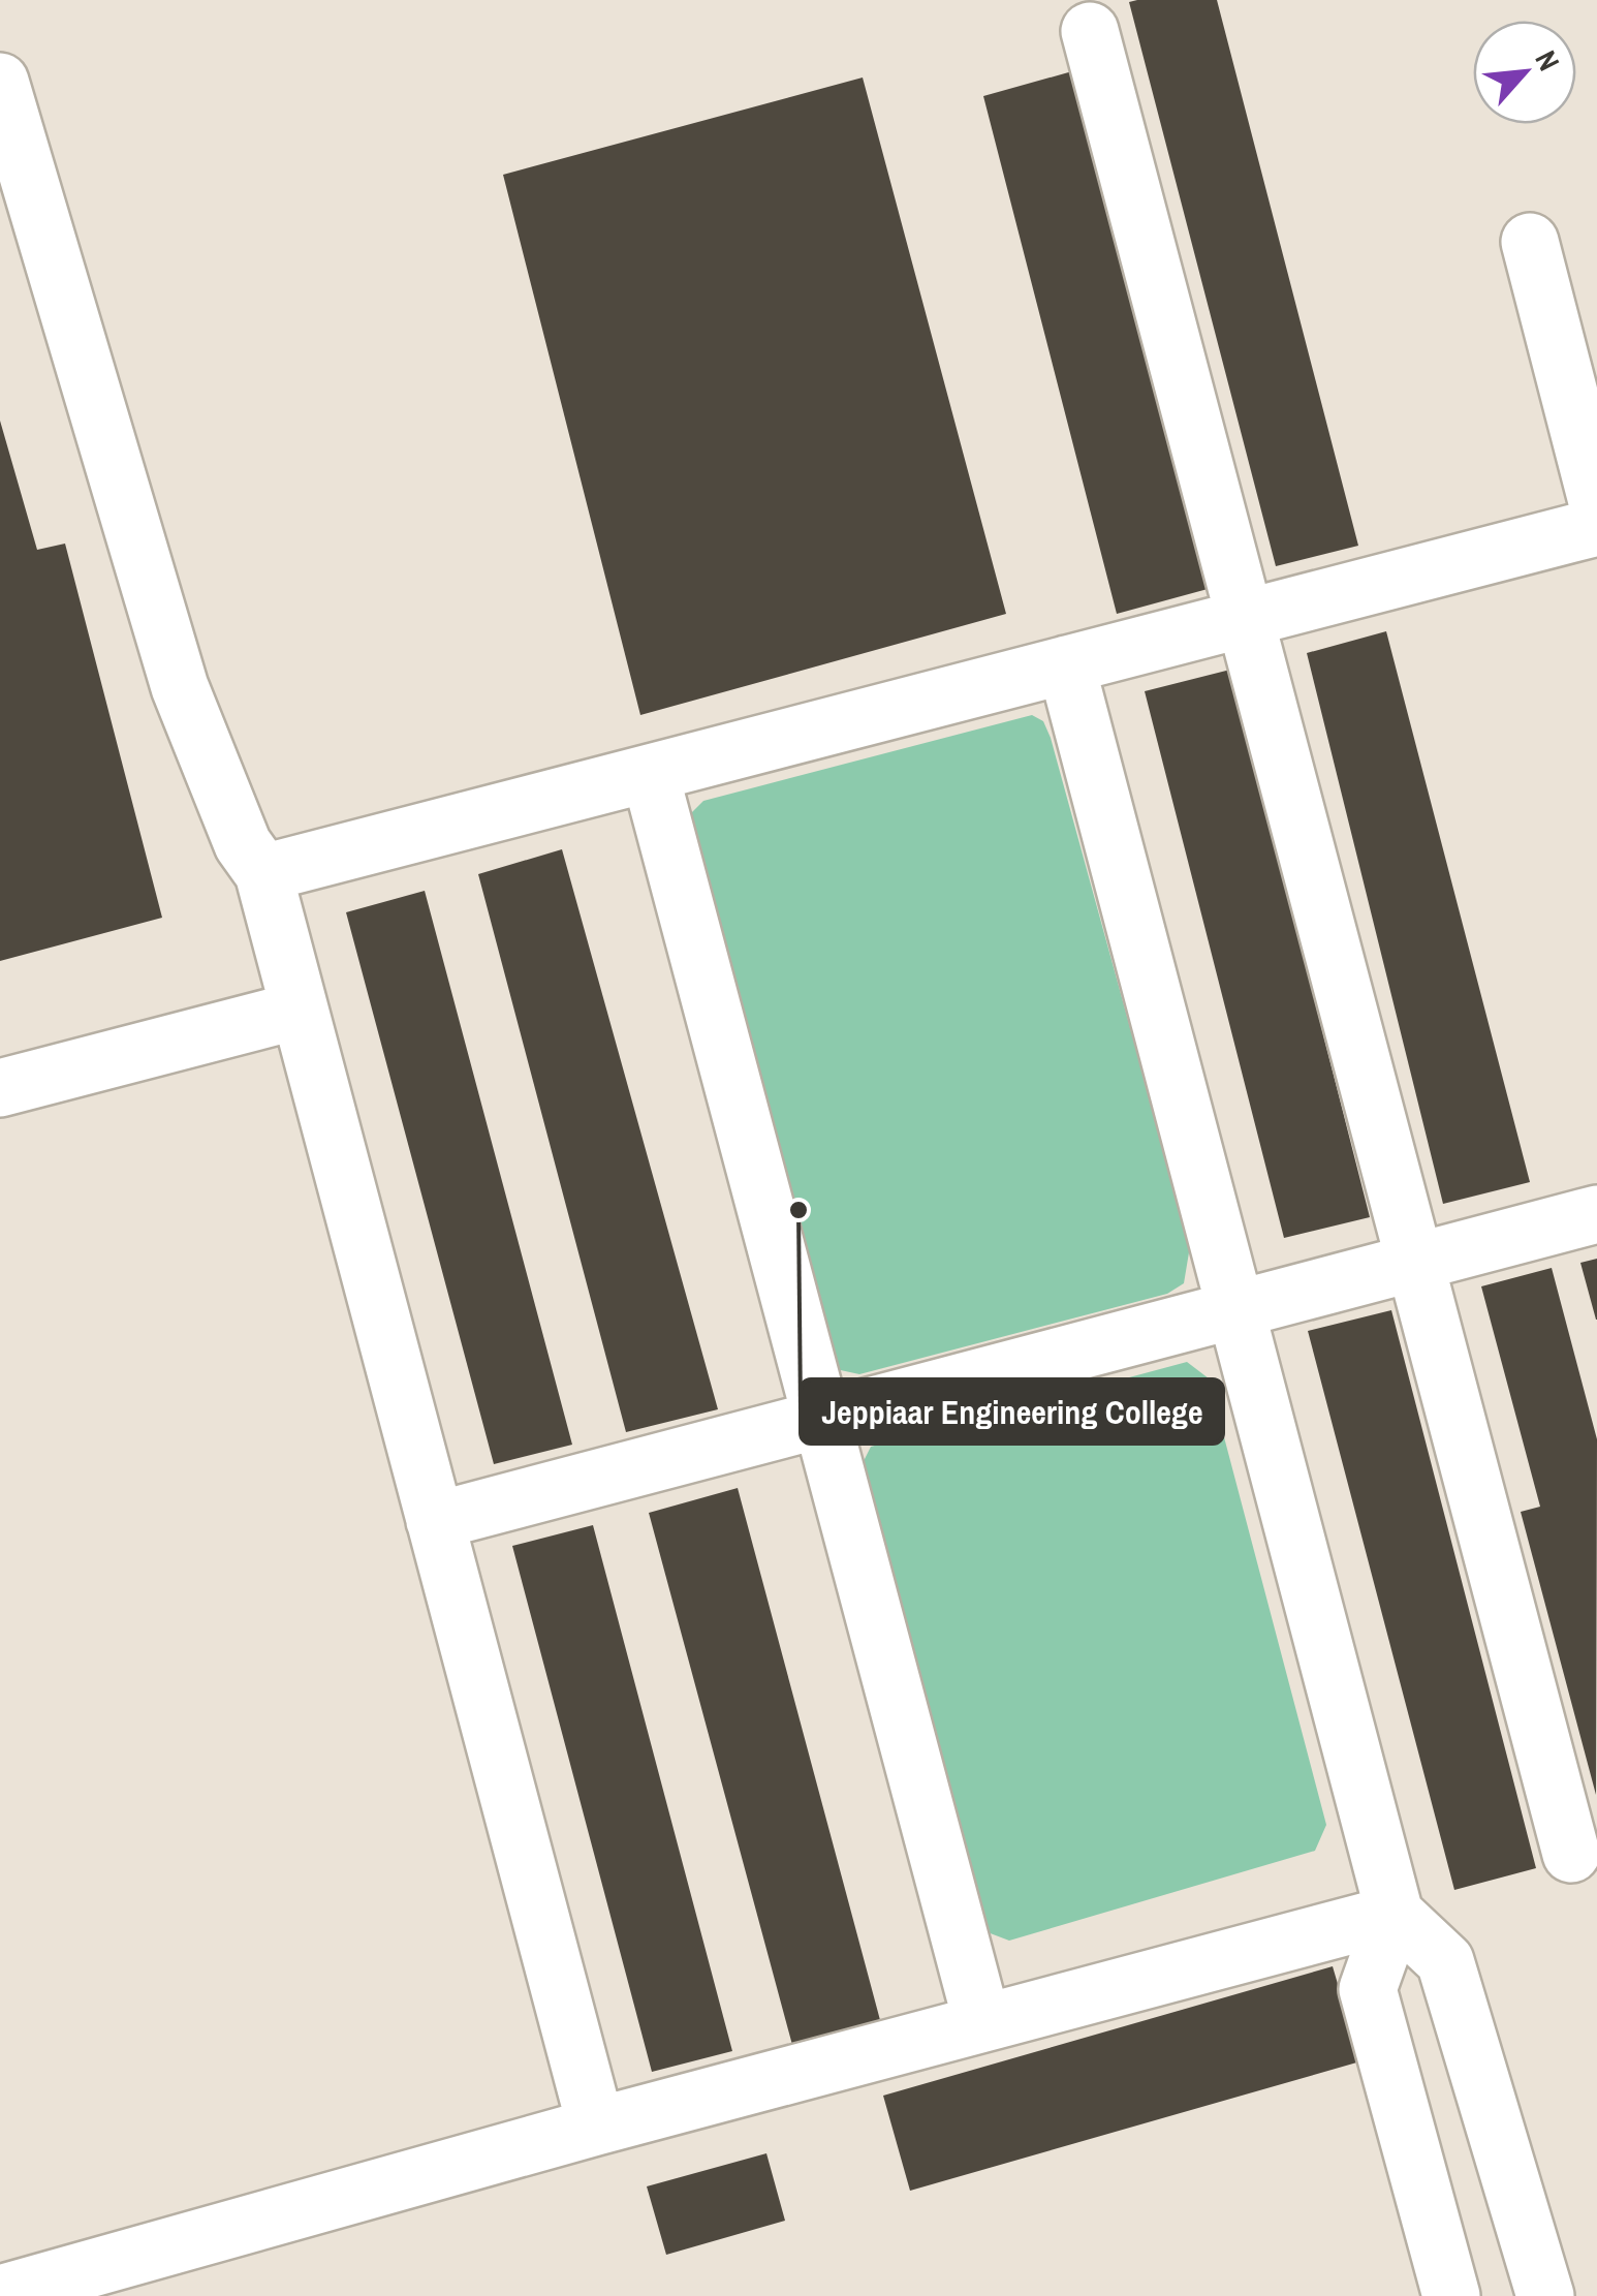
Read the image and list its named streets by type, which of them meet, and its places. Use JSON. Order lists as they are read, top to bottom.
{
  "places": ["Jeppiaar Engineering College"],
  "north": "top right"
}
